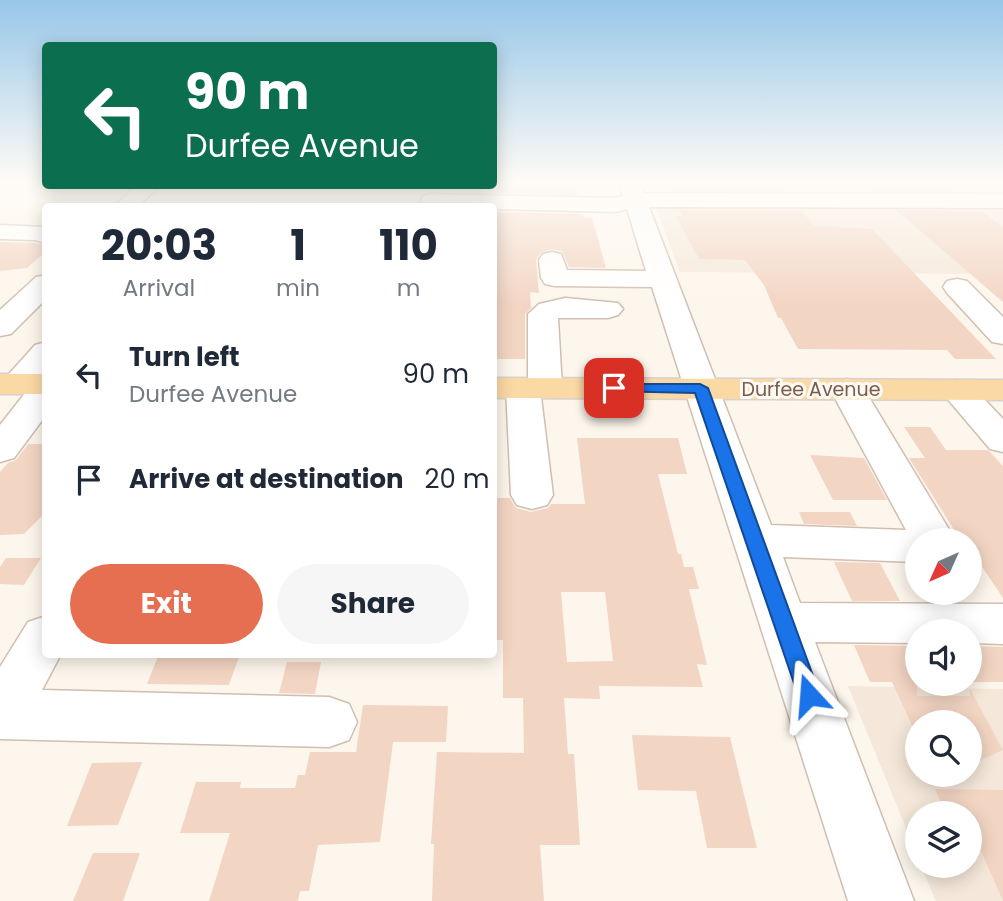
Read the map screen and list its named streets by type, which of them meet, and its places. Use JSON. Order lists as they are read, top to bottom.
{
  "streets": {
    "main road": ["Durfee Avenue"]
  },
  "north": "bottom left",
  "page": {
    "turn": ["90 m", "Durfee Avenue"],
    "eta": [
      "20:03",
      "Arrival",
      "1",
      "min",
      "110",
      "m"
    ],
    "list": [
      {
        "name": "Turn left",
        "note": "Durfee Avenue",
        "value": "90 m"
      },
      {
        "name": "Arrive at destination",
        "value": "20 m"
      }
    ],
    "buttons": ["Exit", "Share"]
  }
}
